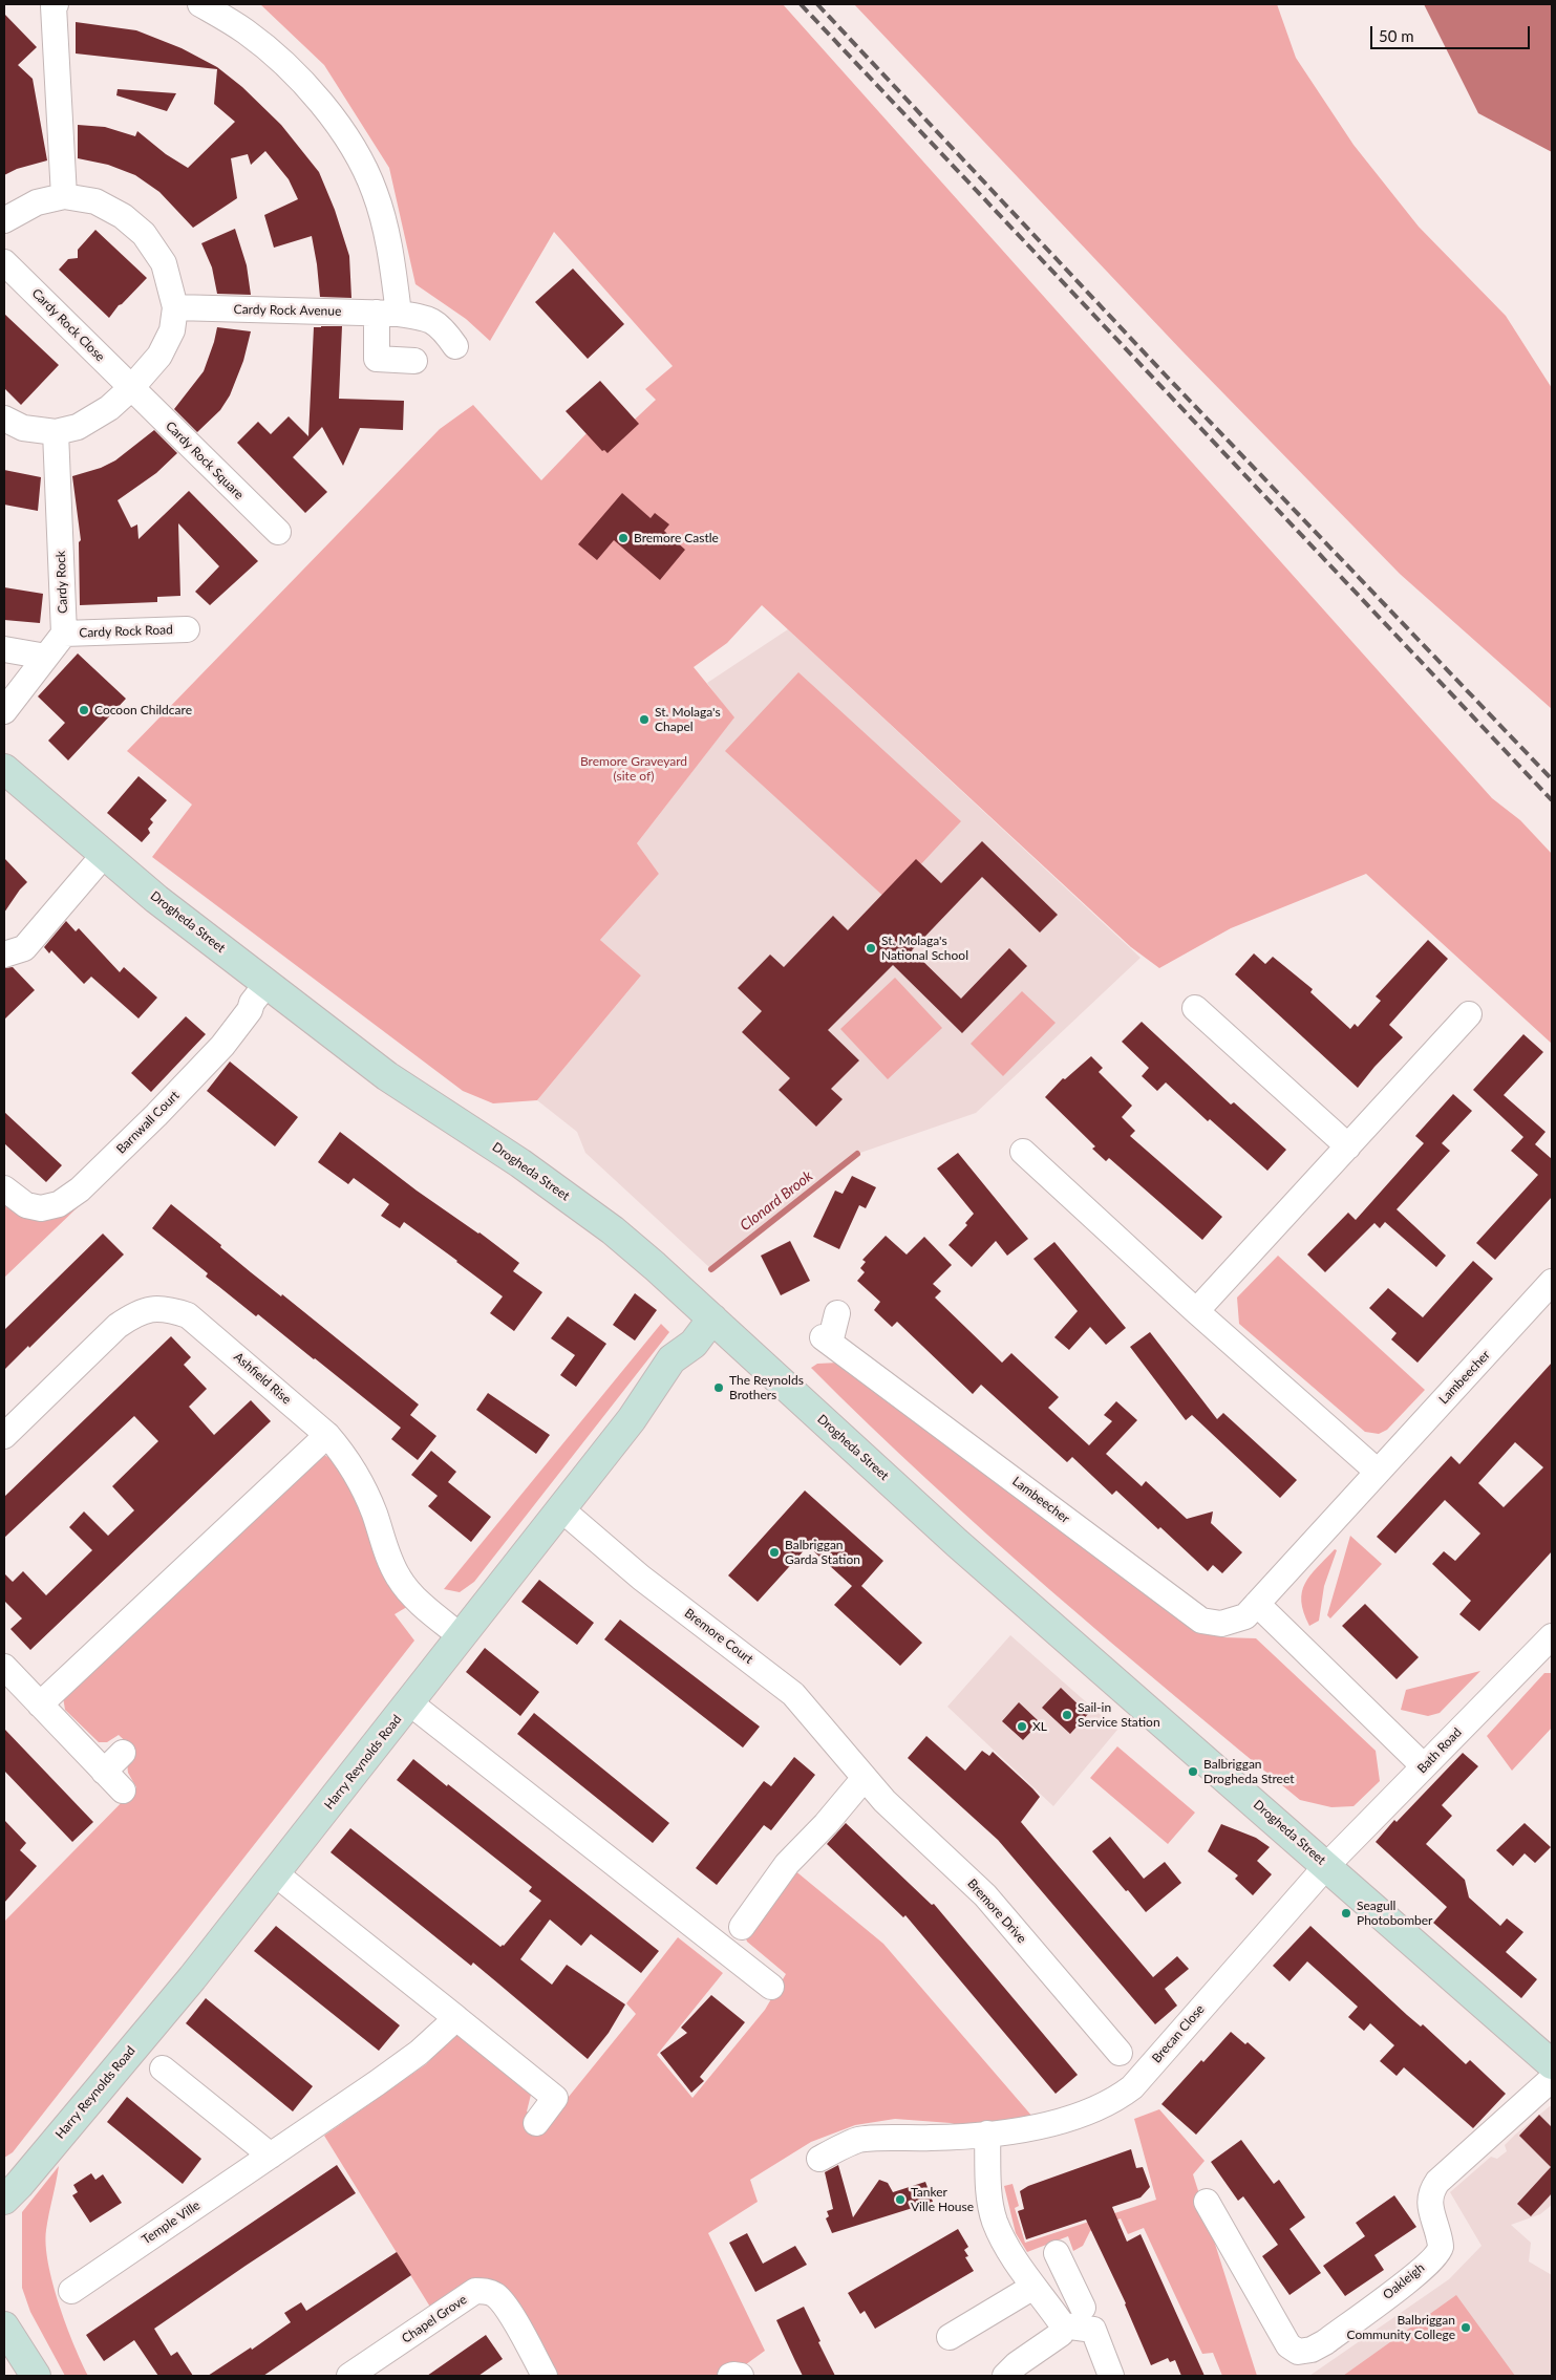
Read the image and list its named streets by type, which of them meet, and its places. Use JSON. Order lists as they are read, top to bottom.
{
  "streets": {
    "main road": ["Drogheda Street", "Harry Reynolds Road"],
    "street": [
      "Cardy Rock Avenue",
      "Cardy Rock Close",
      "Cardy Rock Square",
      "Cardy Rock",
      "Cardy Rock Road",
      "Barnwall Court",
      "Lambeecher",
      "Ashfield Rise",
      "Bremore Court",
      "Bath Road",
      "Bremore Drive",
      "Brecan Close",
      "Temple Ville",
      "Oakleigh",
      "Chapel Grove"
    ]
  },
  "crossings": [
    ["Cardy Rock Close", "Cardy Rock Square"],
    ["Cardy Rock", "Cardy Rock Road"],
    ["Drogheda Street", "Barnwall Court"],
    ["Drogheda Street", "Bath Road"],
    ["Drogheda Street", "Harry Reynolds Road"],
    ["Drogheda Street", "Brecan Close"],
    ["Ashfield Rise", "Harry Reynolds Road"],
    ["Bremore Court", "Harry Reynolds Road"],
    ["Bremore Court", "Bremore Drive"],
    ["Bath Road", "Brecan Close"]
  ],
  "water": ["Clonard Brook"],
  "parks": ["Bremore Graveyard (site of)"],
  "places": [
    "Bremore Castle",
    "Cocoon Childcare",
    "St. Molaga's Chapel",
    "St. Molaga's National School",
    "The Reynolds Brothers",
    "Balbriggan Garda Station",
    "Sail-in Service Station",
    "XL",
    "Balbriggan Drogheda Street",
    "Seagull Photobomber",
    "Tanker Ville House",
    "Balbriggan Community College"
  ],
  "scale_bar": "50 m"
}
